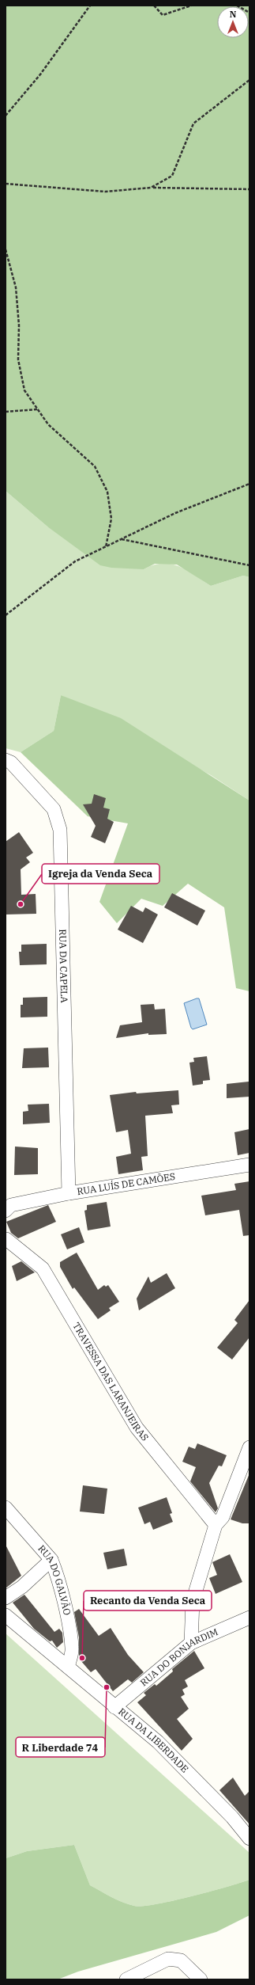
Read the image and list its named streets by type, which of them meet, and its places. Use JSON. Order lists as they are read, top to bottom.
{
  "streets": {
    "street": [
      "RUA DA CAPELA",
      "RUA LUÍS DE CAMÕES",
      "TRAVESSA DAS LARANJEIRAS",
      "RUA DO GALVÃO",
      "RUA DO BONJARDIM",
      "RUA DA LIBERDADE"
    ]
  },
  "crossings": [
    ["RUA DA CAPELA", "RUA LUÍS DE CAMÕES"],
    ["RUA DO GALVÃO", "RUA DA LIBERDADE"],
    ["RUA DO BONJARDIM", "RUA DA LIBERDADE"]
  ],
  "places": ["Igreja da Venda Seca", "Recanto da Venda Seca", "R Liberdade 74"],
  "north": "top"
}
